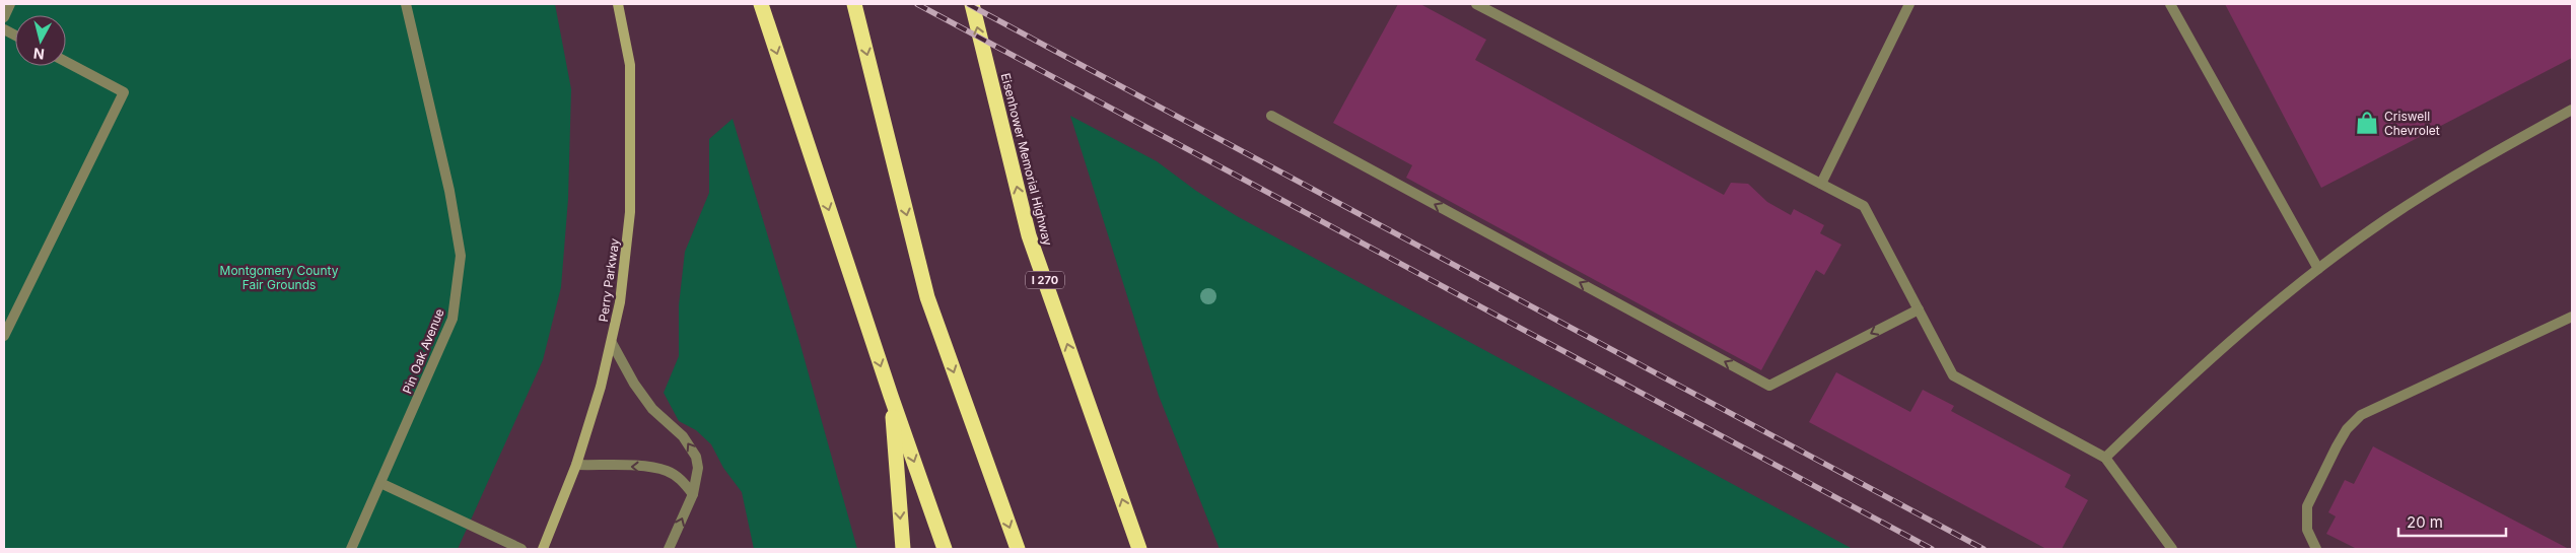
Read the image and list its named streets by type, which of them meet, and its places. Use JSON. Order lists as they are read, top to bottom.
{
  "streets": {
    "highway": ["Eisenhower Memorial Highway", "I 270"],
    "street": ["Perry Parkway", "Pin Oak Avenue"]
  },
  "parks": ["Montgomery County Fair Grounds"],
  "places": {
    "shop": ["Criswell Chevrolet"]
  },
  "scale_bar": "20 m",
  "north": "bottom"
}
